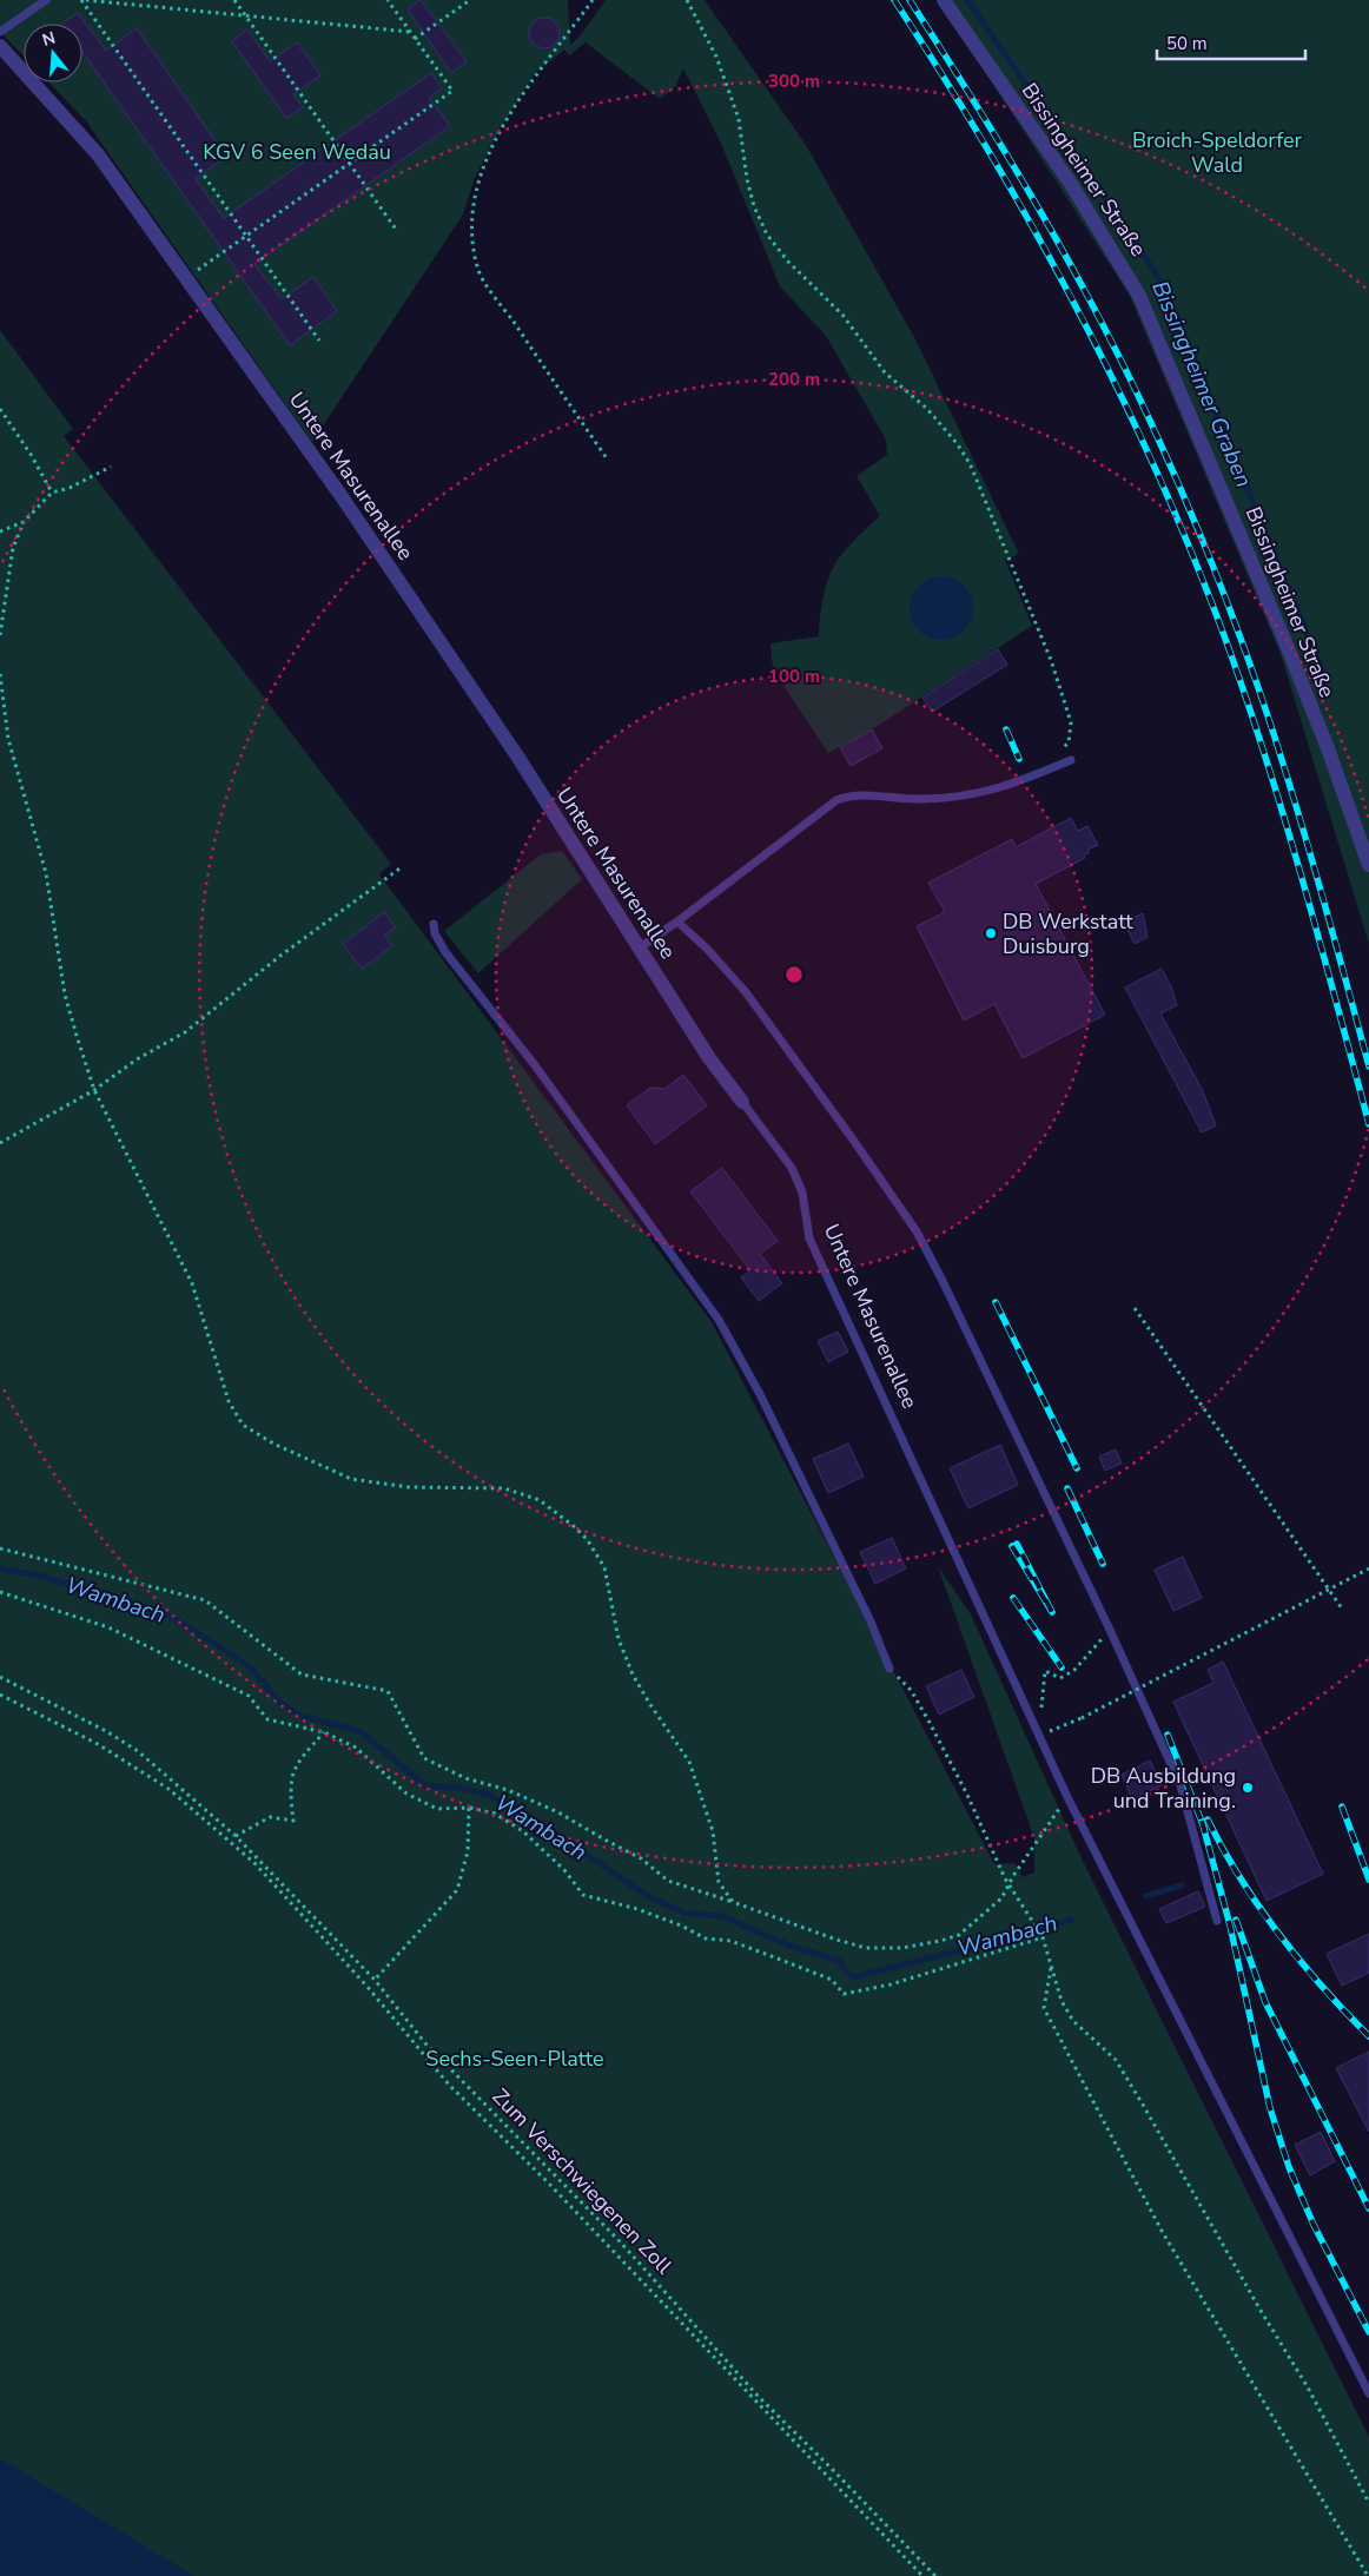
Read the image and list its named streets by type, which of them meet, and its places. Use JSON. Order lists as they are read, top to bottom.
{
  "streets": {
    "street": ["Bissingheimer Straße", "Untere Masurenallee"],
    "path": ["Zum Verschwiegenen Zoll"]
  },
  "water": ["Bissingheimer Graben", "Wambach"],
  "parks": ["Broich-Speldorfer Wald", "KGV 6 Seen Wedau", "Sechs-Seen-Platte"],
  "places": ["DB Werkstatt Duisburg", "DB Ausbildung und Training."],
  "scale_bar": "50 m",
  "north": "top",
  "rings": ["300 m", "200 m", "100 m"]
}
